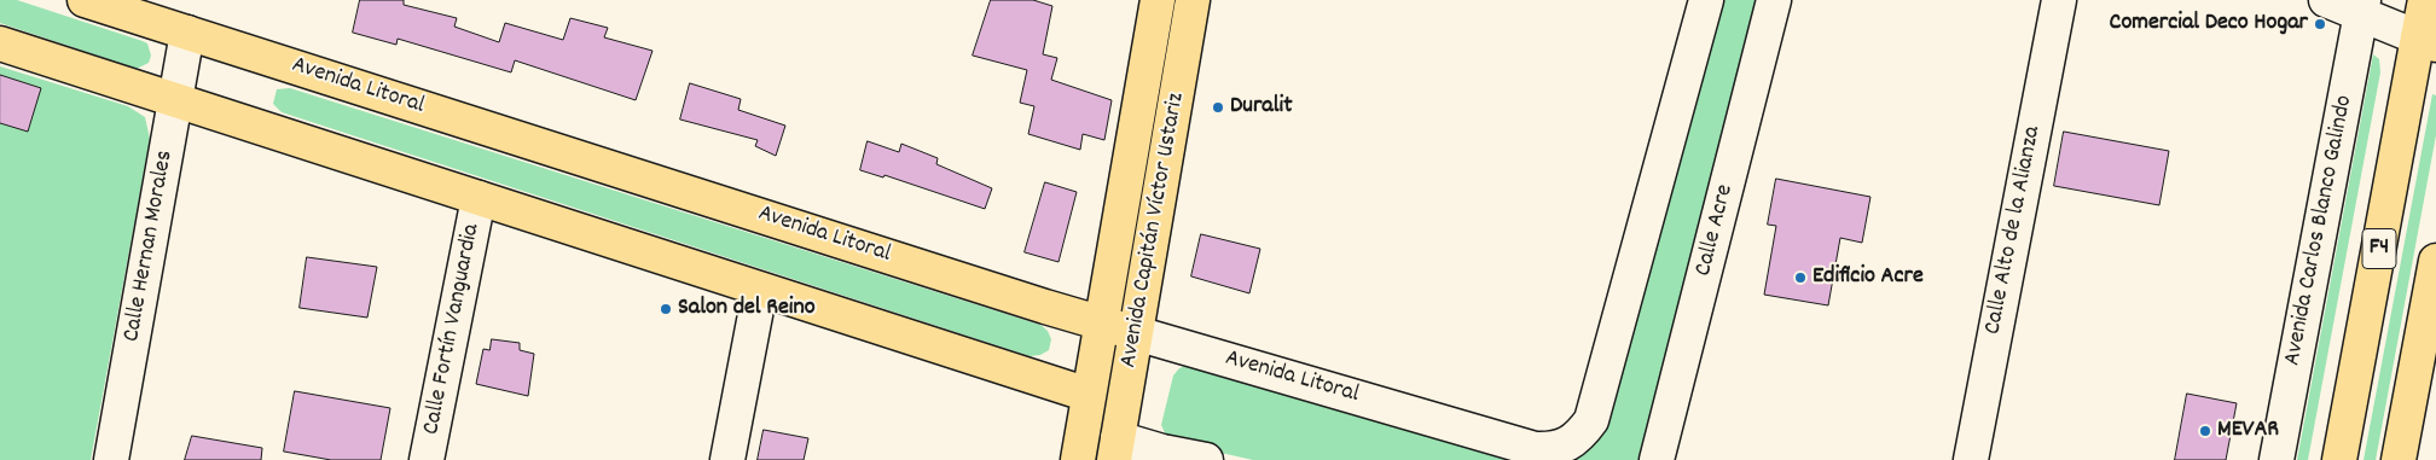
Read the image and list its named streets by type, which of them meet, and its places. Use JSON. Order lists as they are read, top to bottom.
{
  "streets": {
    "main road": ["Avenida Litoral", "Avenida Capitán Víctor Ustariz", "F4"],
    "street": [
      "Calle Acre",
      "Calle Alto de la Alianza",
      "Avenida Carlos Blanco Galindo",
      "Calle Hernan Morales",
      "Calle Fortín Vanguardia"
    ]
  },
  "crossings": [
    ["Avenida Litoral", "Avenida Capitán Víctor Ustariz"],
    ["Avenida Litoral", "Calle Hernan Morales"]
  ],
  "places": [
    "Comercial Deco Hogar",
    "Duralit",
    "Edificio Acre",
    "Salon del Reino",
    "MEVAR"
  ]
}
